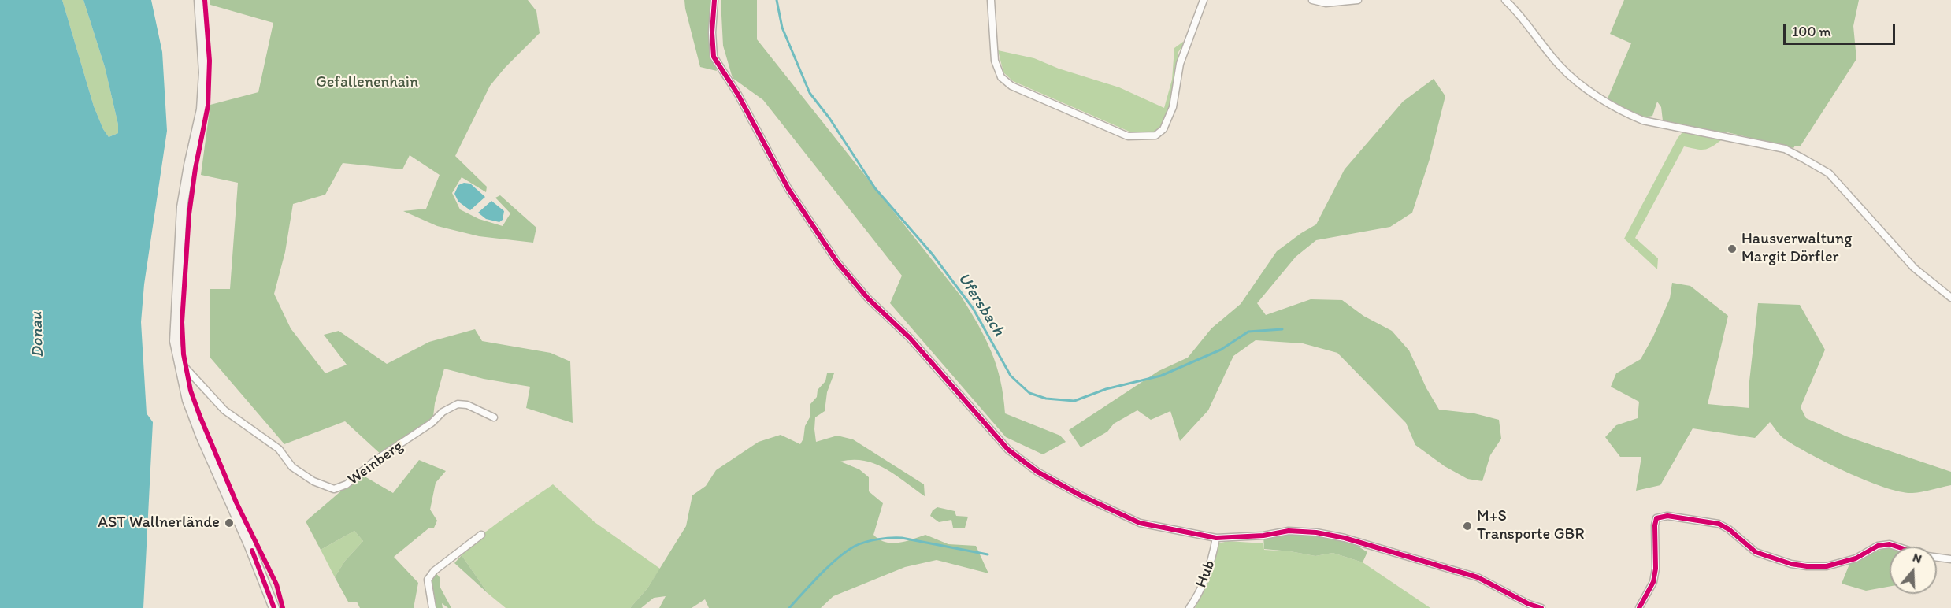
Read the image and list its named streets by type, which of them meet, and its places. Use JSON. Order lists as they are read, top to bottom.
{
  "streets": {
    "street": ["Weinberg", "Hub"]
  },
  "water": ["Ufersbach", "Donau"],
  "parks": ["Gefallenenhain"],
  "places": ["Hausverwaltung Margit Dörfler", "AST Wallnerlände", "M+S Transporte GBR"],
  "scale_bar": "100 m",
  "north": "top"
}
